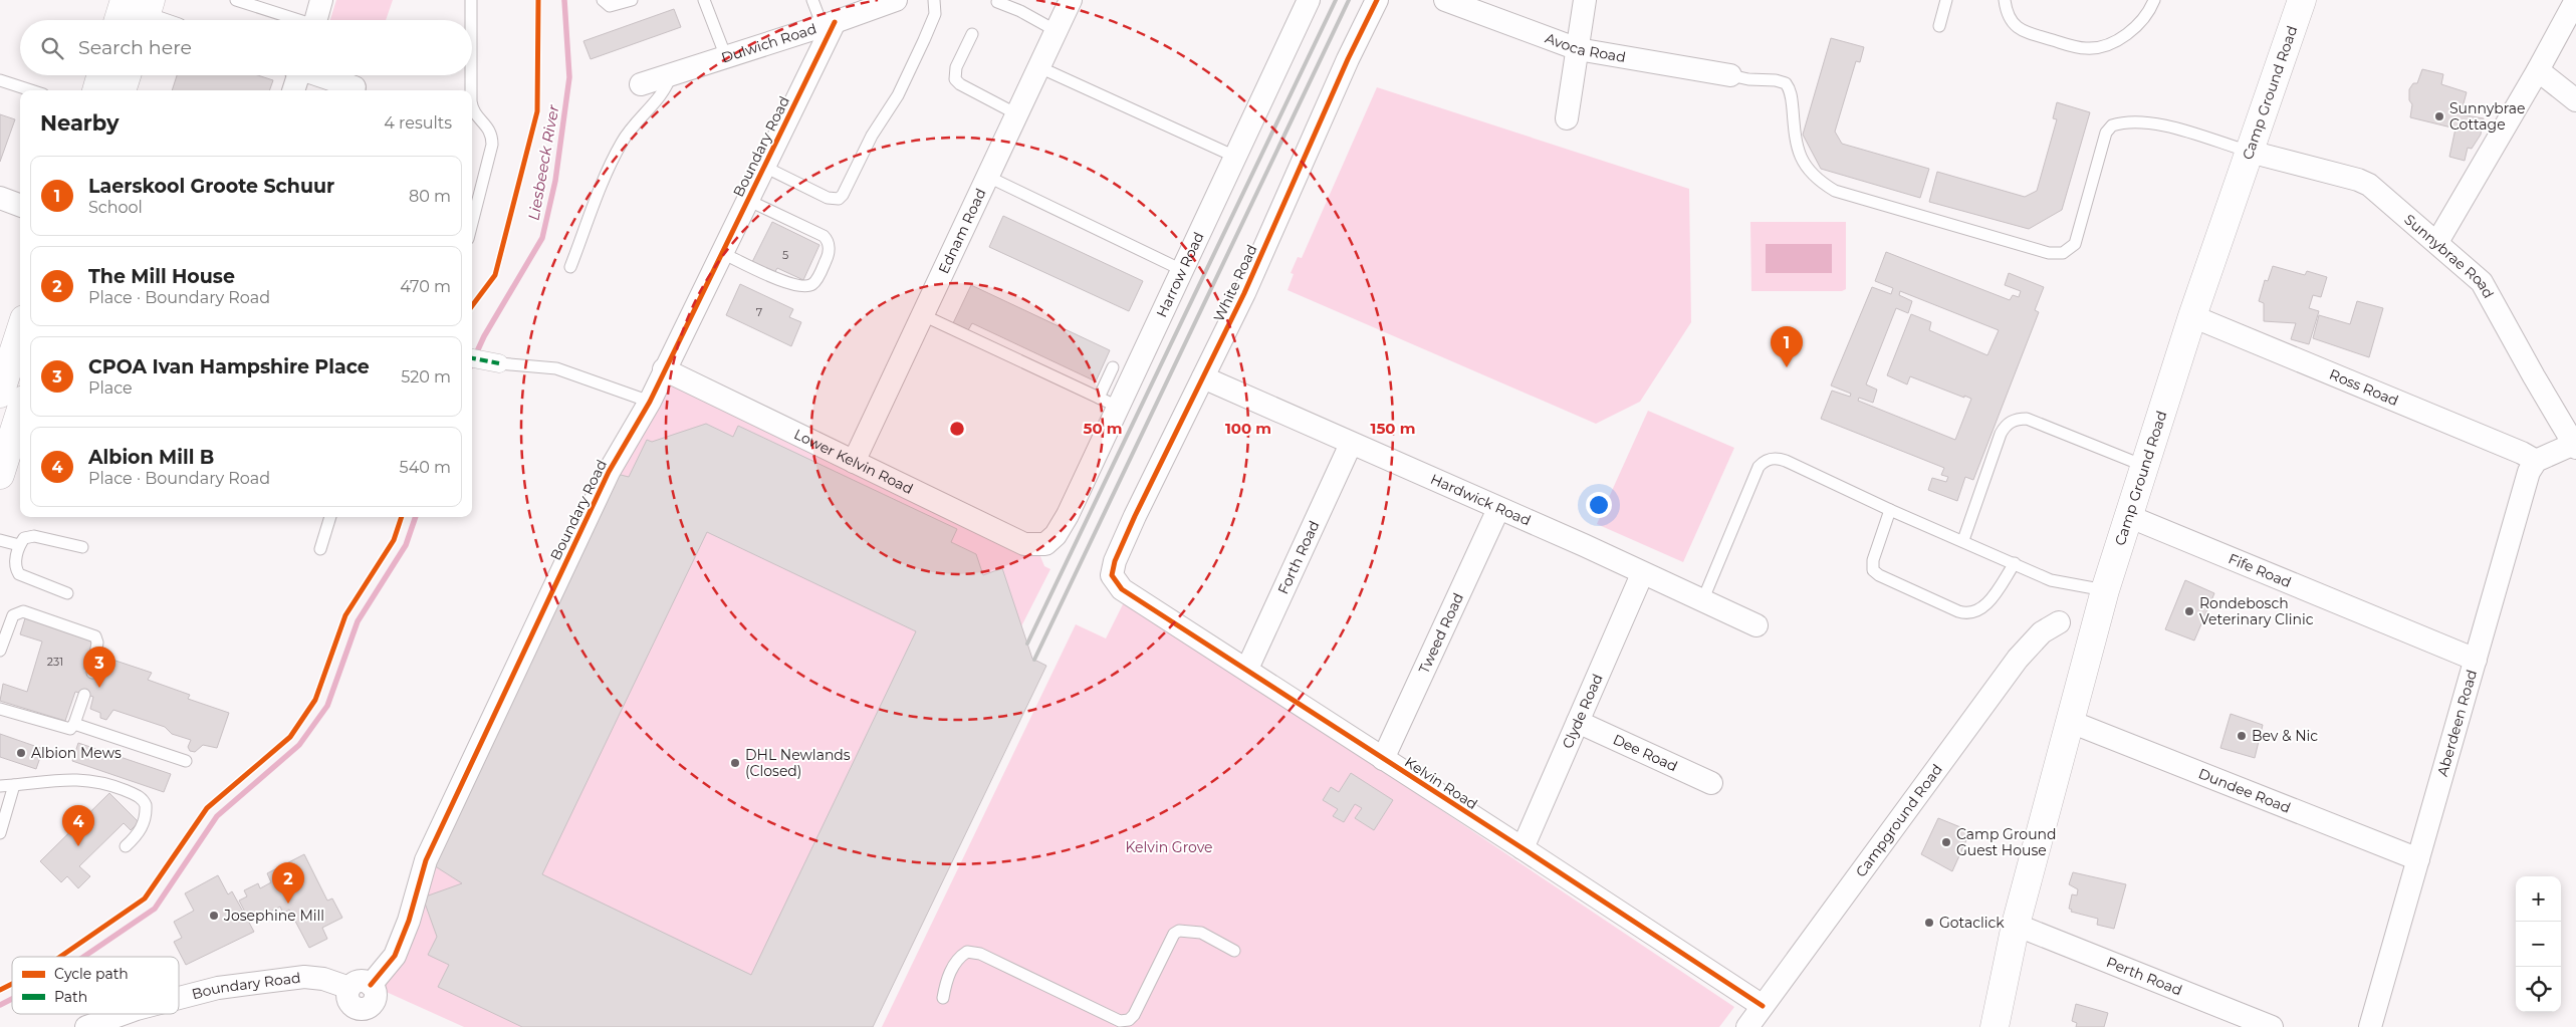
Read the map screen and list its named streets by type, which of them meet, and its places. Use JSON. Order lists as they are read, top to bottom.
{
  "streets": {
    "main road": ["Camp Ground Road"],
    "street": [
      "Dulwich Road",
      "Avoca Road",
      "Boundary Road",
      "Ednam Road",
      "Sunnybrae Road",
      "Harrow Road",
      "White Road",
      "Ross Road",
      "Lower Kelvin Road",
      "Hardwick Road",
      "Forth Road",
      "Fife Road",
      "Tweed Road",
      "Clyde Road",
      "Aberdeen Road",
      "Dee Road",
      "Kelvin Road",
      "Dundee Road",
      "Campground Road",
      "Perth Road"
    ]
  },
  "crossings": [
    ["Dulwich Road", "Boundary Road"],
    ["Camp Ground Road", "Sunnybrae Road"],
    ["Camp Ground Road", "Ross Road"],
    ["Camp Ground Road", "Fife Road"],
    ["Camp Ground Road", "Dundee Road"],
    ["Camp Ground Road", "Perth Road"],
    ["Boundary Road", "Lower Kelvin Road"],
    ["Ednam Road", "Lower Kelvin Road"],
    ["Harrow Road", "Lower Kelvin Road"],
    ["White Road", "Hardwick Road"],
    ["White Road", "Kelvin Road"],
    ["Ross Road", "Aberdeen Road"],
    ["Hardwick Road", "Forth Road"],
    ["Hardwick Road", "Tweed Road"],
    ["Hardwick Road", "Clyde Road"],
    ["Forth Road", "Kelvin Road"],
    ["Fife Road", "Aberdeen Road"],
    ["Tweed Road", "Kelvin Road"],
    ["Clyde Road", "Dee Road"],
    ["Clyde Road", "Kelvin Road"],
    ["Aberdeen Road", "Dundee Road"],
    ["Kelvin Road", "Campground Road"]
  ],
  "water": ["Liesbeeck River"],
  "parks": ["Kelvin Grove"],
  "places": [
    "Sunnybrae Cottage",
    "Rondebosch Veterinary Clinic",
    "Bev & Nic",
    "Albion Mews",
    "DHL Newlands (Closed)",
    "Camp Ground Guest House",
    "Josephine Mill",
    "Gotaclick"
  ],
  "house_numbers": ["5", "7", "231"],
  "legend": ["Cycle path", "Path"],
  "page": {
    "search": "Search here",
    "heading": ["Nearby", "4 results"],
    "list": [
      {
        "mark": "1",
        "name": "Laerskool Groote Schuur",
        "note": "School",
        "value": "80 m"
      },
      {
        "mark": "2",
        "name": "The Mill House",
        "note": "Place · Boundary Road",
        "value": "470 m"
      },
      {
        "mark": "3",
        "name": "CPOA Ivan Hampshire Place",
        "note": "Place",
        "value": "520 m"
      },
      {
        "mark": "4",
        "name": "Albion Mill B",
        "note": "Place · Boundary Road",
        "value": "540 m"
      }
    ],
    "pins": [
      "1",
      "3",
      "4",
      "2"
    ],
    "map_buttons": ["+", "−"]
  },
  "rings": ["50 m", "100 m", "150 m"]
}
